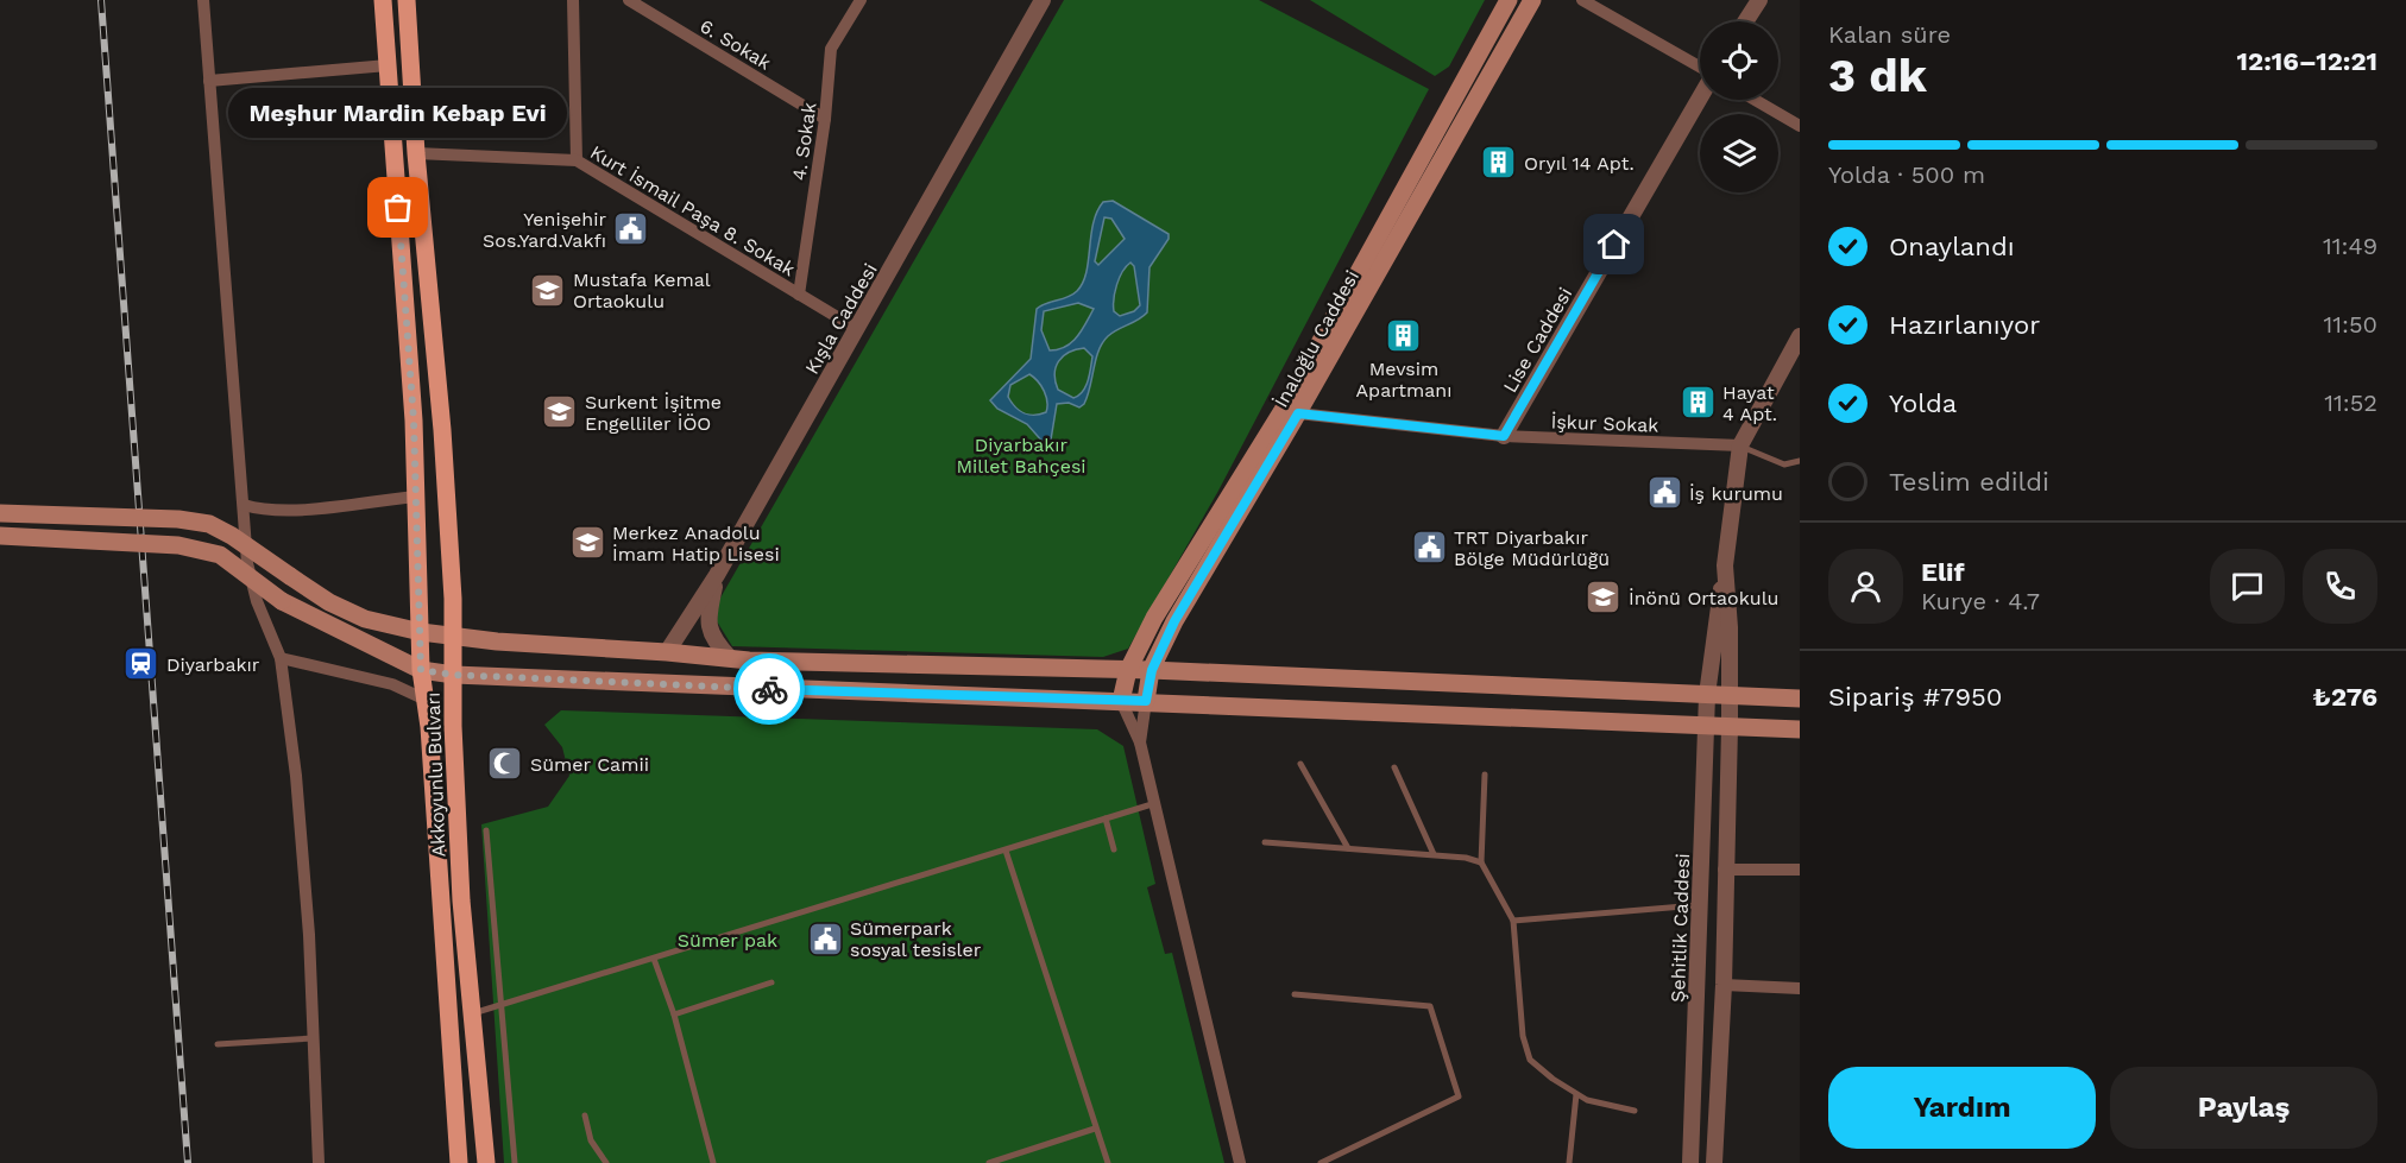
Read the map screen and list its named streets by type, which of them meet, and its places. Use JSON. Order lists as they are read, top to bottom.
{
  "streets": {
    "main road": ["İnaloğlu Caddesi", "Akkoyunlu Bulvarı"],
    "street": [
      "6. Sokak",
      "4. Sokak",
      "Kurt İsmail Paşa 8. Sokak",
      "Kışla Caddesi",
      "Lise Caddesi",
      "İşkur Sokak",
      "Şehitlik Caddesi"
    ]
  },
  "crossings": [
    ["6. Sokak", "4. Sokak"],
    ["4. Sokak", "Kurt İsmail Paşa 8. Sokak"],
    ["Kurt İsmail Paşa 8. Sokak", "Kışla Caddesi"],
    ["Kurt İsmail Paşa 8. Sokak", "Akkoyunlu Bulvarı"],
    ["İnaloğlu Caddesi", "İşkur Sokak"],
    ["Lise Caddesi", "İşkur Sokak"]
  ],
  "parks": ["Diyarbakır Millet Bahçesi", "Sümer pak"],
  "places": {
    "building": ["Oryıl 14 Apt.", "Mevsim Apartmanı", "Hayat 4 Apt."],
    "other": ["Meşhur Mardin Kebap Evi"],
    "public building": [
      "Yenişehir Sos.Yard.Vakfı",
      "İş kurumu",
      "TRT Diyarbakır Bölge Müdürlüğü",
      "Sümerpark sosyal tesisler"
    ],
    "school or university": [
      "Mustafa Kemal Ortaokulu",
      "Surkent İşitme Engelliler İÖO",
      "Merkez Anadolu İmam Hatip Lisesi",
      "İnönü Ortaokulu"
    ],
    "station": ["Diyarbakır"],
    "mosque": ["Sümer Camii"]
  },
  "page": {
    "heading": ["3 dk", "Kalan süre", "12:16–12:21"],
    "panel": [
      "Elif",
      "Kurye · 4.7",
      "Sipariş #7950",
      "₺276"
    ],
    "bubble": "Meşhur Mardin Kebap Evi",
    "bar": "Yolda · 500 m",
    "list": [
      ["Onaylandı", "11:49"],
      ["Hazırlanıyor", "11:50"],
      ["Yolda", "11:52"],
      "Teslim edildi"
    ],
    "buttons": ["Yardım", "Paylaş"]
  }
}
